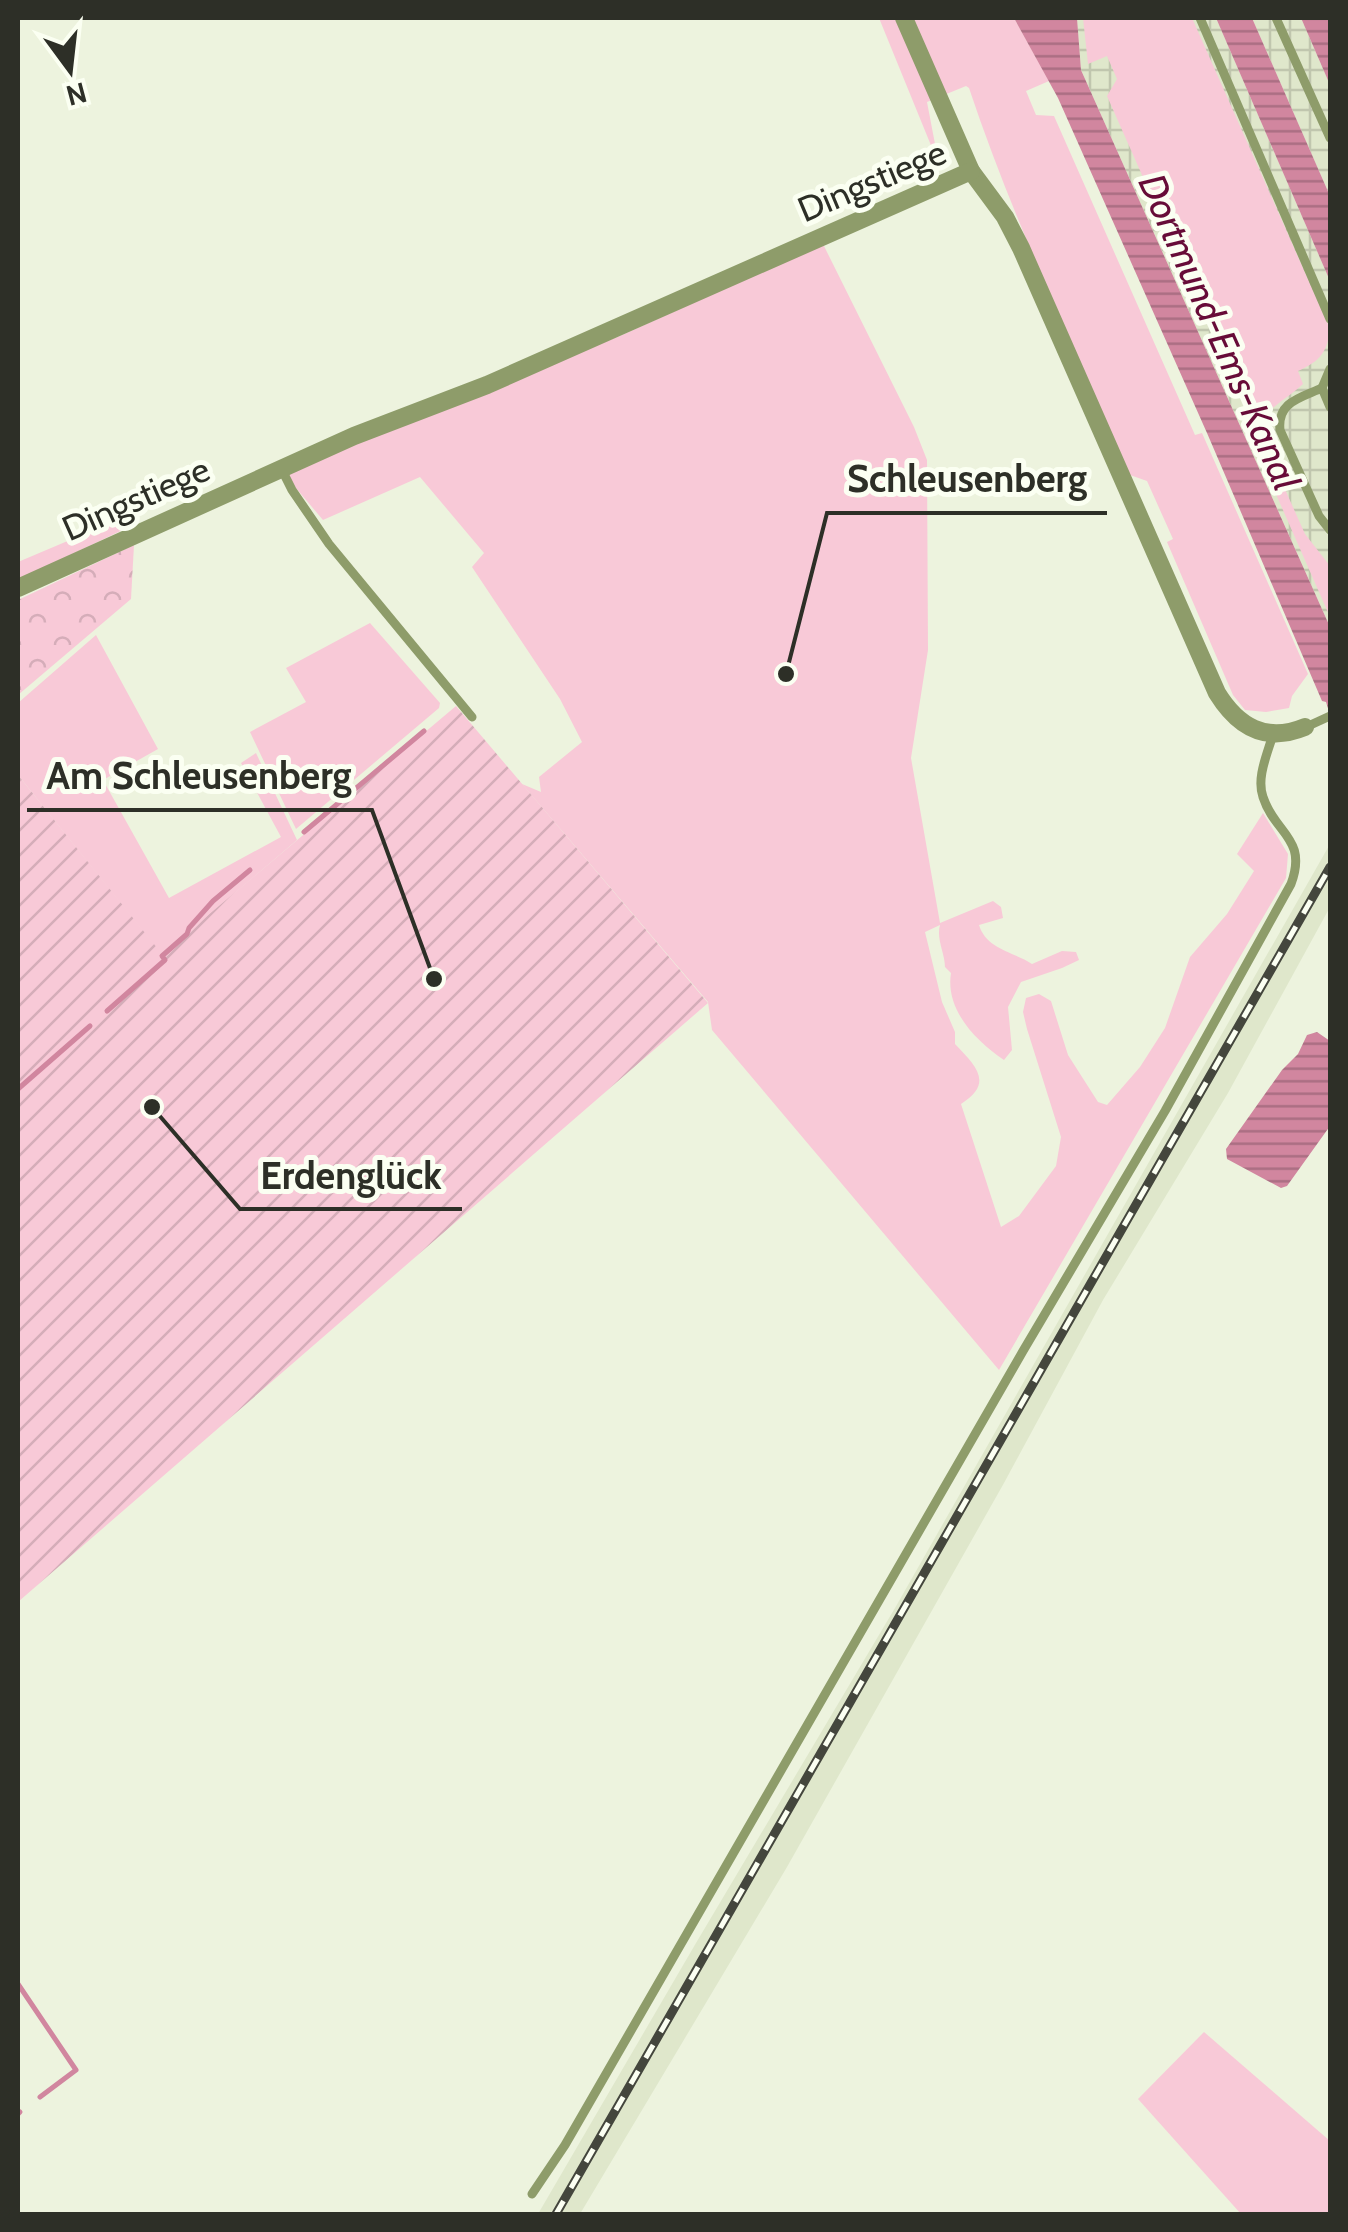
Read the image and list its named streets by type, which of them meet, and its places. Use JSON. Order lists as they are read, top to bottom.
{
  "streets": {
    "street": ["Dingstiege"]
  },
  "water": ["Dortmund-Ems-Kanal"],
  "places": ["Schleusenberg", "Am Schleusenberg", "Erdenglück"],
  "north": "bottom"
}
